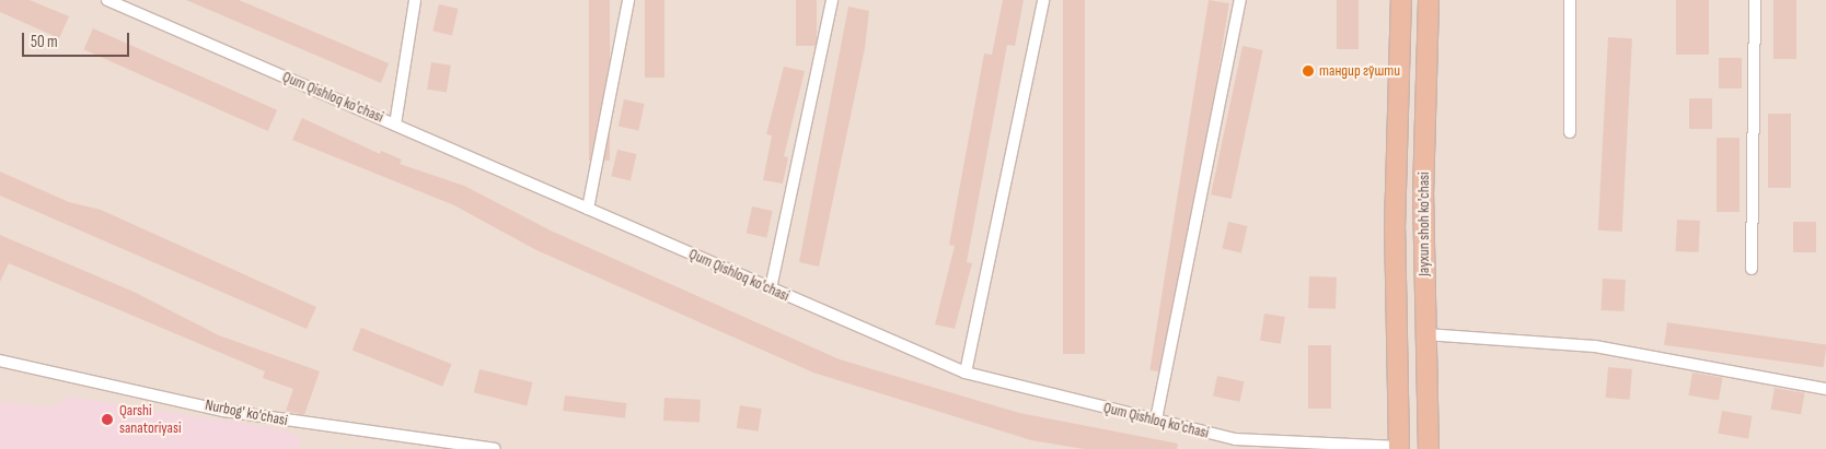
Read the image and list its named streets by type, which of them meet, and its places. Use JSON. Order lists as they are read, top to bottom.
{
  "streets": {
    "highway": ["Jayxun shoh ko'chasi"],
    "street": ["Qum Qishloq ko'chasi", "Nurbog' ko'chasi"]
  },
  "crossings": [
    ["Qum Qishloq ko'chasi", "Jayxun shoh ko'chasi"]
  ],
  "places": ["тандир гўшти", "Qarshi sanatoriyasi"],
  "scale_bar": "50 m"
}
